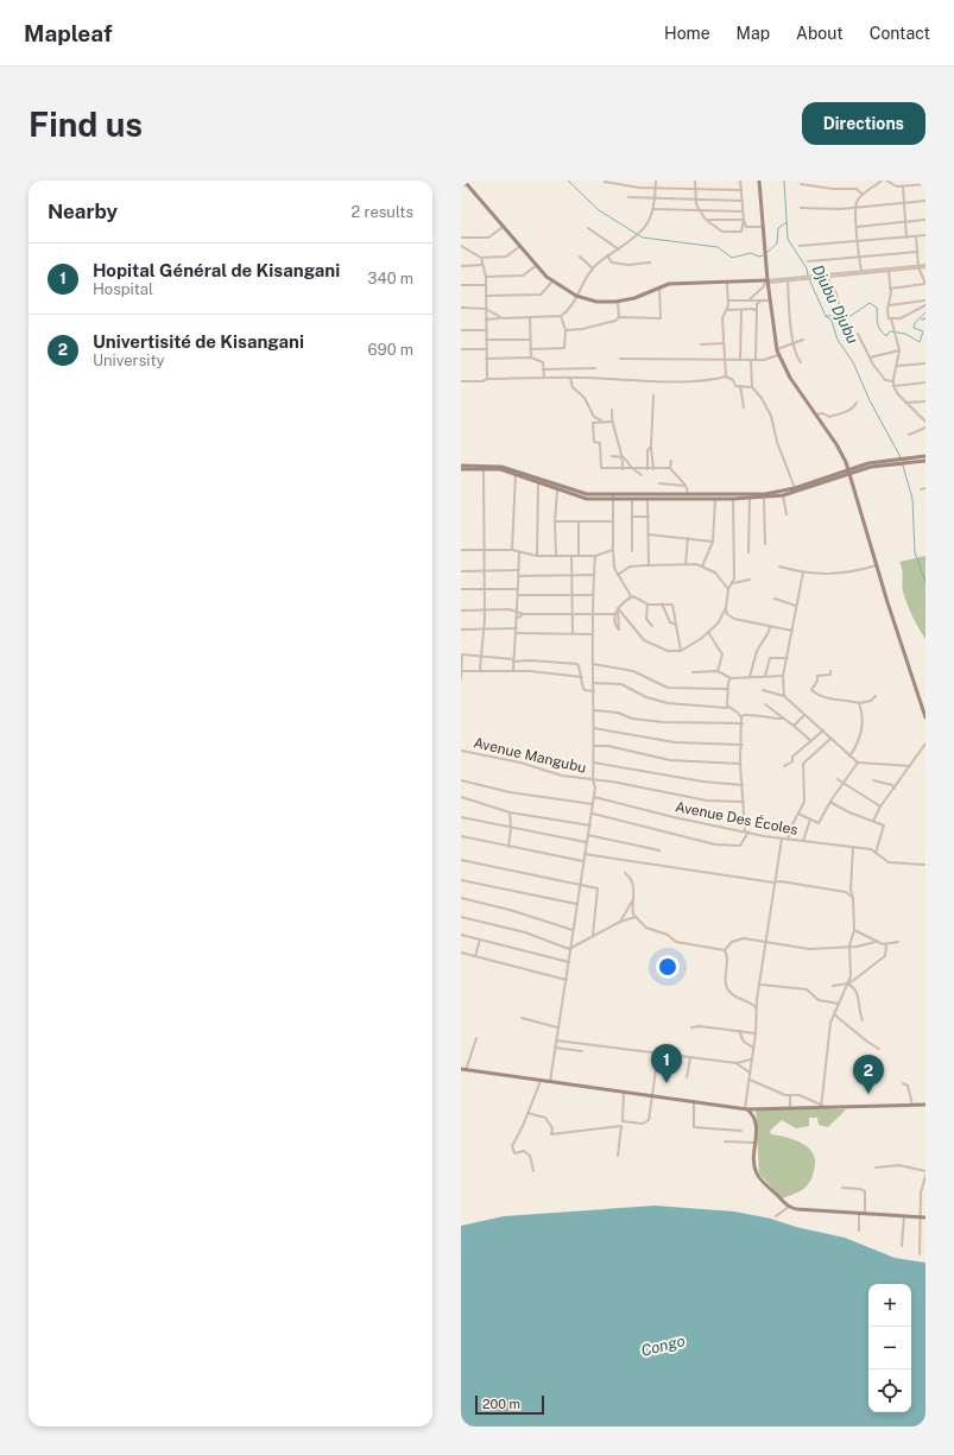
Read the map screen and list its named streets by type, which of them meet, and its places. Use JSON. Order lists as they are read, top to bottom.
{
  "streets": {
    "street": ["Avenue Mangubu", "Avenue Des Écoles"]
  },
  "water": ["Djubu Djubu", "Congo"],
  "scale_bar": "200 m",
  "page": {
    "header": "Mapleaf",
    "nav": [
      "Home",
      "Map",
      "About",
      "Contact"
    ],
    "buttons": "Directions",
    "title": "Find us",
    "heading": ["Nearby", "2 results"],
    "list": [
      {
        "mark": "1",
        "name": "Hopital Général de Kisangani",
        "note": "Hospital",
        "value": "340 m"
      },
      {
        "mark": "2",
        "name": "Univertisité de Kisangani",
        "note": "University",
        "value": "690 m"
      }
    ],
    "pins": ["1", "2"],
    "map_buttons": ["+", "−"],
    "scale": "200 m"
  }
}
